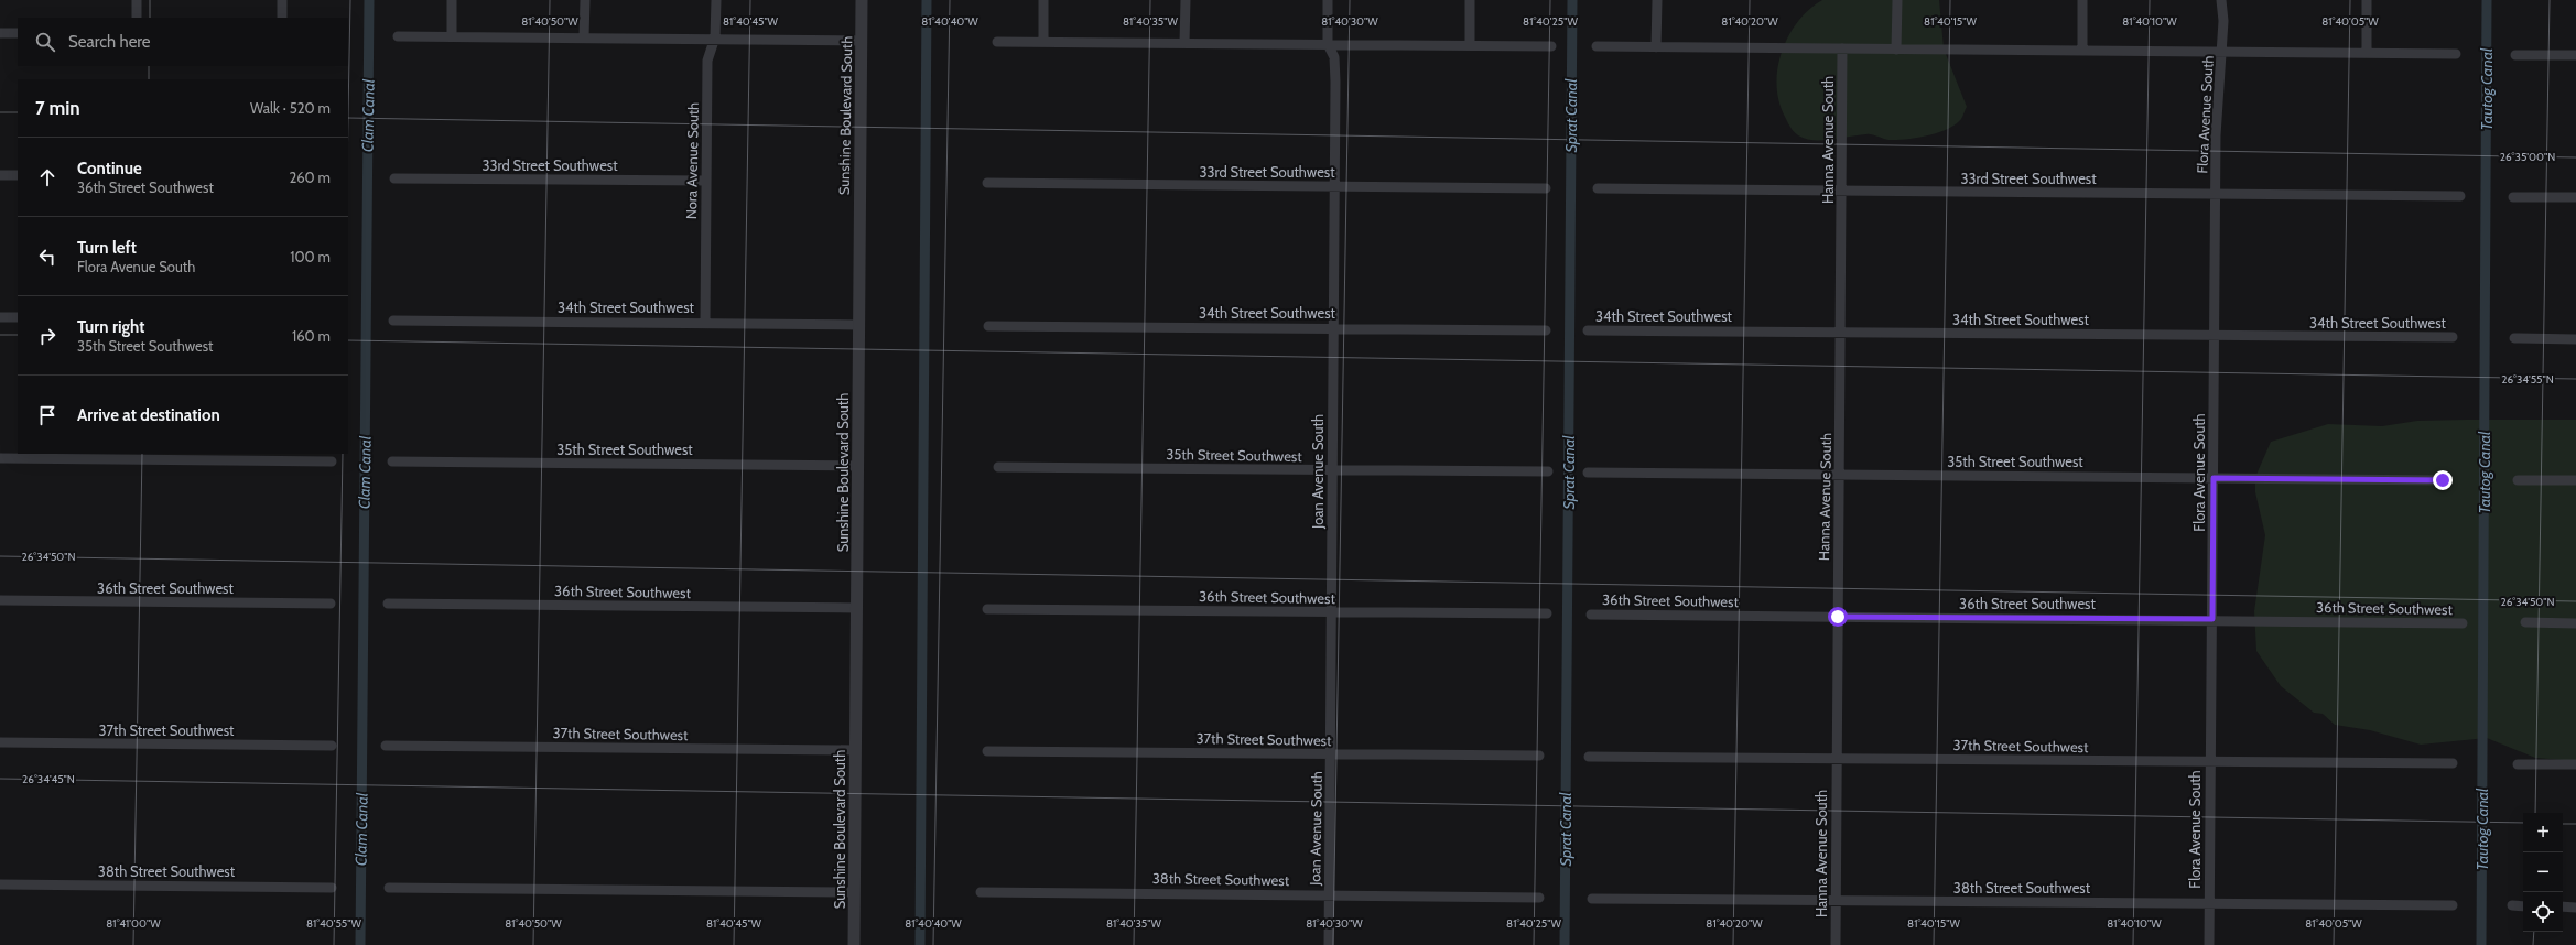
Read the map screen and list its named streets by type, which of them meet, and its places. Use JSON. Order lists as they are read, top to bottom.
{
  "streets": {
    "street": [
      "Flora Avenue South",
      "Sunshine Boulevard South",
      "Hanna Avenue South",
      "Nora Avenue South",
      "33rd Street Southwest",
      "34th Street Southwest",
      "35th Street Southwest",
      "Joan Avenue South",
      "36th Street Southwest",
      "37th Street Southwest",
      "38th Street Southwest"
    ]
  },
  "crossings": [
    ["Flora Avenue South", "33rd Street Southwest"],
    ["Flora Avenue South", "34th Street Southwest"],
    ["Flora Avenue South", "35th Street Southwest"],
    ["Flora Avenue South", "36th Street Southwest"],
    ["Flora Avenue South", "37th Street Southwest"],
    ["Flora Avenue South", "38th Street Southwest"],
    ["Sunshine Boulevard South", "34th Street Southwest"],
    ["Sunshine Boulevard South", "35th Street Southwest"],
    ["Sunshine Boulevard South", "36th Street Southwest"],
    ["Sunshine Boulevard South", "37th Street Southwest"],
    ["Hanna Avenue South", "33rd Street Southwest"],
    ["Hanna Avenue South", "34th Street Southwest"],
    ["Hanna Avenue South", "35th Street Southwest"],
    ["Hanna Avenue South", "36th Street Southwest"],
    ["Hanna Avenue South", "37th Street Southwest"],
    ["Hanna Avenue South", "38th Street Southwest"],
    ["Nora Avenue South", "33rd Street Southwest"],
    ["Nora Avenue South", "34th Street Southwest"],
    ["33rd Street Southwest", "Joan Avenue South"],
    ["34th Street Southwest", "Joan Avenue South"],
    ["35th Street Southwest", "Joan Avenue South"],
    ["Joan Avenue South", "36th Street Southwest"],
    ["Joan Avenue South", "37th Street Southwest"],
    ["Joan Avenue South", "38th Street Southwest"]
  ],
  "water": ["Tautog Canal", "Clam Canal", "Sprat Canal"],
  "page": {
    "search": "Search here",
    "heading": ["7 min", "Walk · 520 m"],
    "list": [
      ["Continue", "36th Street Southwest", "260 m"],
      ["Turn left", "Flora Avenue South", "100 m"],
      ["Turn right", "35th Street Southwest", "160 m"],
      "Arrive at destination"
    ],
    "map_buttons": ["+", "−"]
  },
  "coordinates": [
    "81°40'50\"W",
    "81°40'45\"W",
    "81°40'40\"W",
    "81°40'35\"W",
    "81°40'30\"W",
    "81°40'25\"W",
    "81°40'20\"W",
    "81°40'15\"W",
    "81°40'10\"W",
    "81°40'05\"W",
    "26°35'00\"N",
    "26°34'55\"N",
    "26°34'50\"N",
    "26°34'45\"N",
    "81°41'00\"W",
    "81°40'55\"W"
  ]
}
